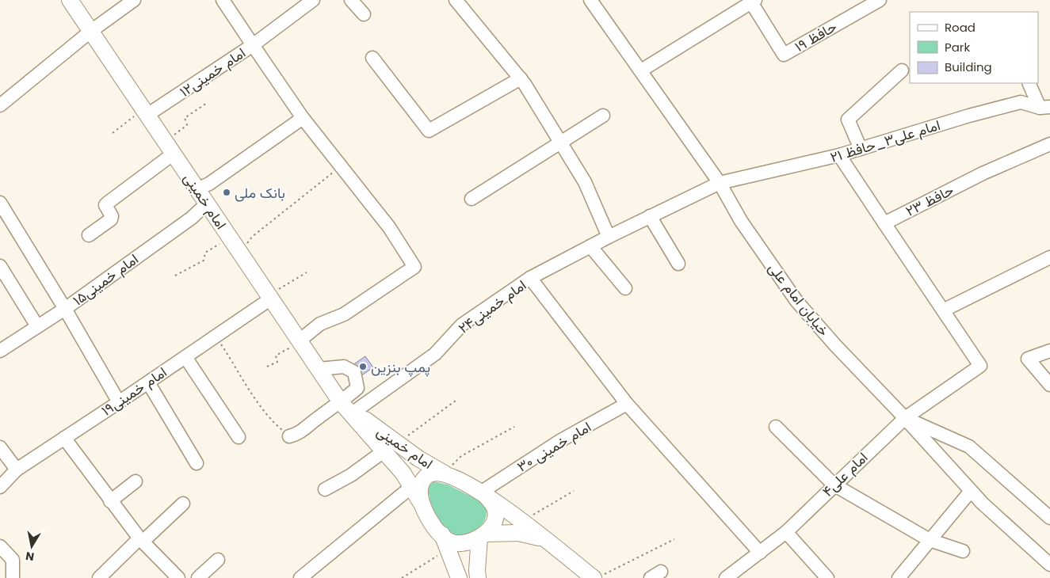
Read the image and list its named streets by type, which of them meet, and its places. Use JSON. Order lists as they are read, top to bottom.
{
  "streets": {
    "main road": ["امام خمینی"],
    "street": [
      "حافظ ۱۹",
      "امام خمینی۱۲",
      "امام علی۳_حافظ ۲۱",
      "حافظ ۲۳",
      "امام خمینی۱۵",
      "خیابان امام علی",
      "امام خمینی۲۴",
      "امام خمینی۱۹",
      "امام خمینی ۳۰",
      "امام علی۴"
    ]
  },
  "crossings": [
    ["امام خمینی۱۲", "امام خمینی"],
    ["امام علی۳_حافظ ۲۱", "خیابان امام علی"],
    ["امام علی۳_حافظ ۲۱", "امام خمینی۲۴"],
    ["امام خمینی", "امام خمینی۱۵"],
    ["امام خمینی", "امام خمینی۲۴"],
    ["امام خمینی", "امام خمینی۱۹"],
    ["امام خمینی", "امام خمینی ۳۰"],
    ["خیابان امام علی", "امام علی۴"]
  ],
  "places": ["بانک ملی", "پمپ بنزین"],
  "legend": ["Road", "Park", "Building"],
  "north": "bottom"
}
